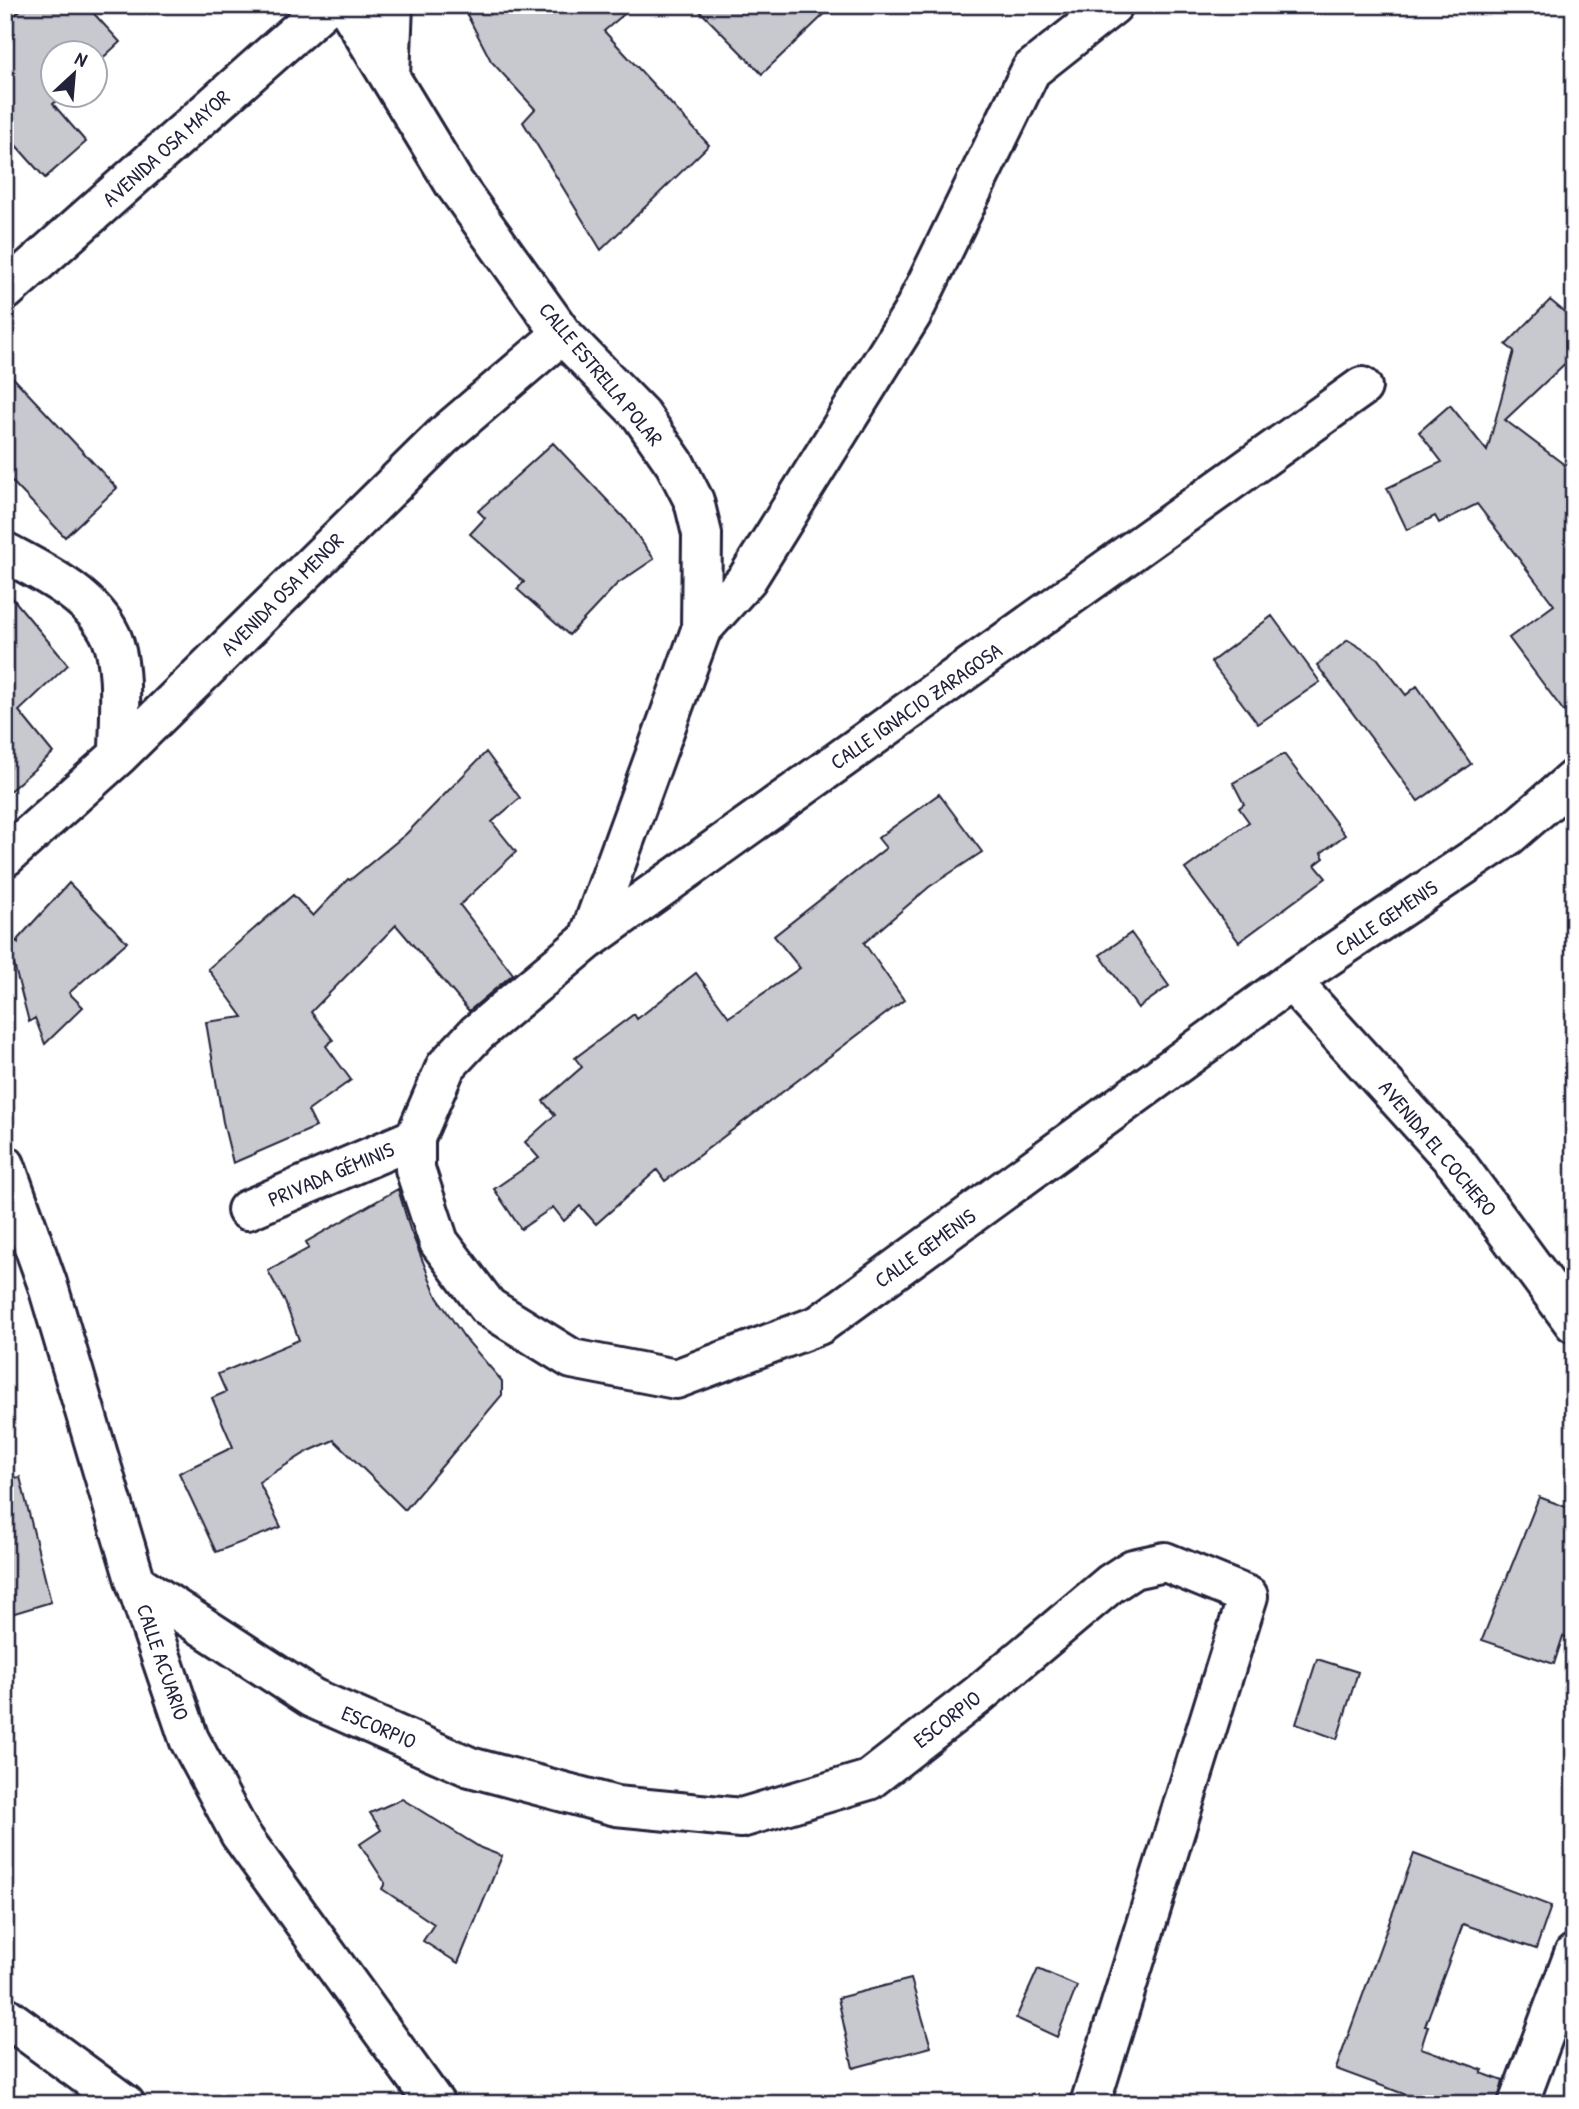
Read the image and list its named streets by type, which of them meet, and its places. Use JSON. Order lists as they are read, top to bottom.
{
  "streets": {
    "street": [
      "AVENIDA OSA MAYOR",
      "CALLE ESTRELLA POLAR",
      "AVENIDA OSA MENOR",
      "CALLE IGNACIO ZARAGOSA",
      "CALLE GEMENIS",
      "AVENIDA EL COCHERO",
      "PRIVADA GÉMINIS",
      "CALLE ACUARIO",
      "ESCORPIO"
    ]
  },
  "crossings": [
    ["CALLE ESTRELLA POLAR", "AVENIDA OSA MENOR"],
    ["CALLE ESTRELLA POLAR", "CALLE IGNACIO ZARAGOSA"],
    ["CALLE IGNACIO ZARAGOSA", "CALLE GEMENIS"],
    ["CALLE GEMENIS", "AVENIDA EL COCHERO"],
    ["CALLE GEMENIS", "PRIVADA GÉMINIS"],
    ["CALLE ACUARIO", "ESCORPIO"]
  ],
  "north": "top right"
}
